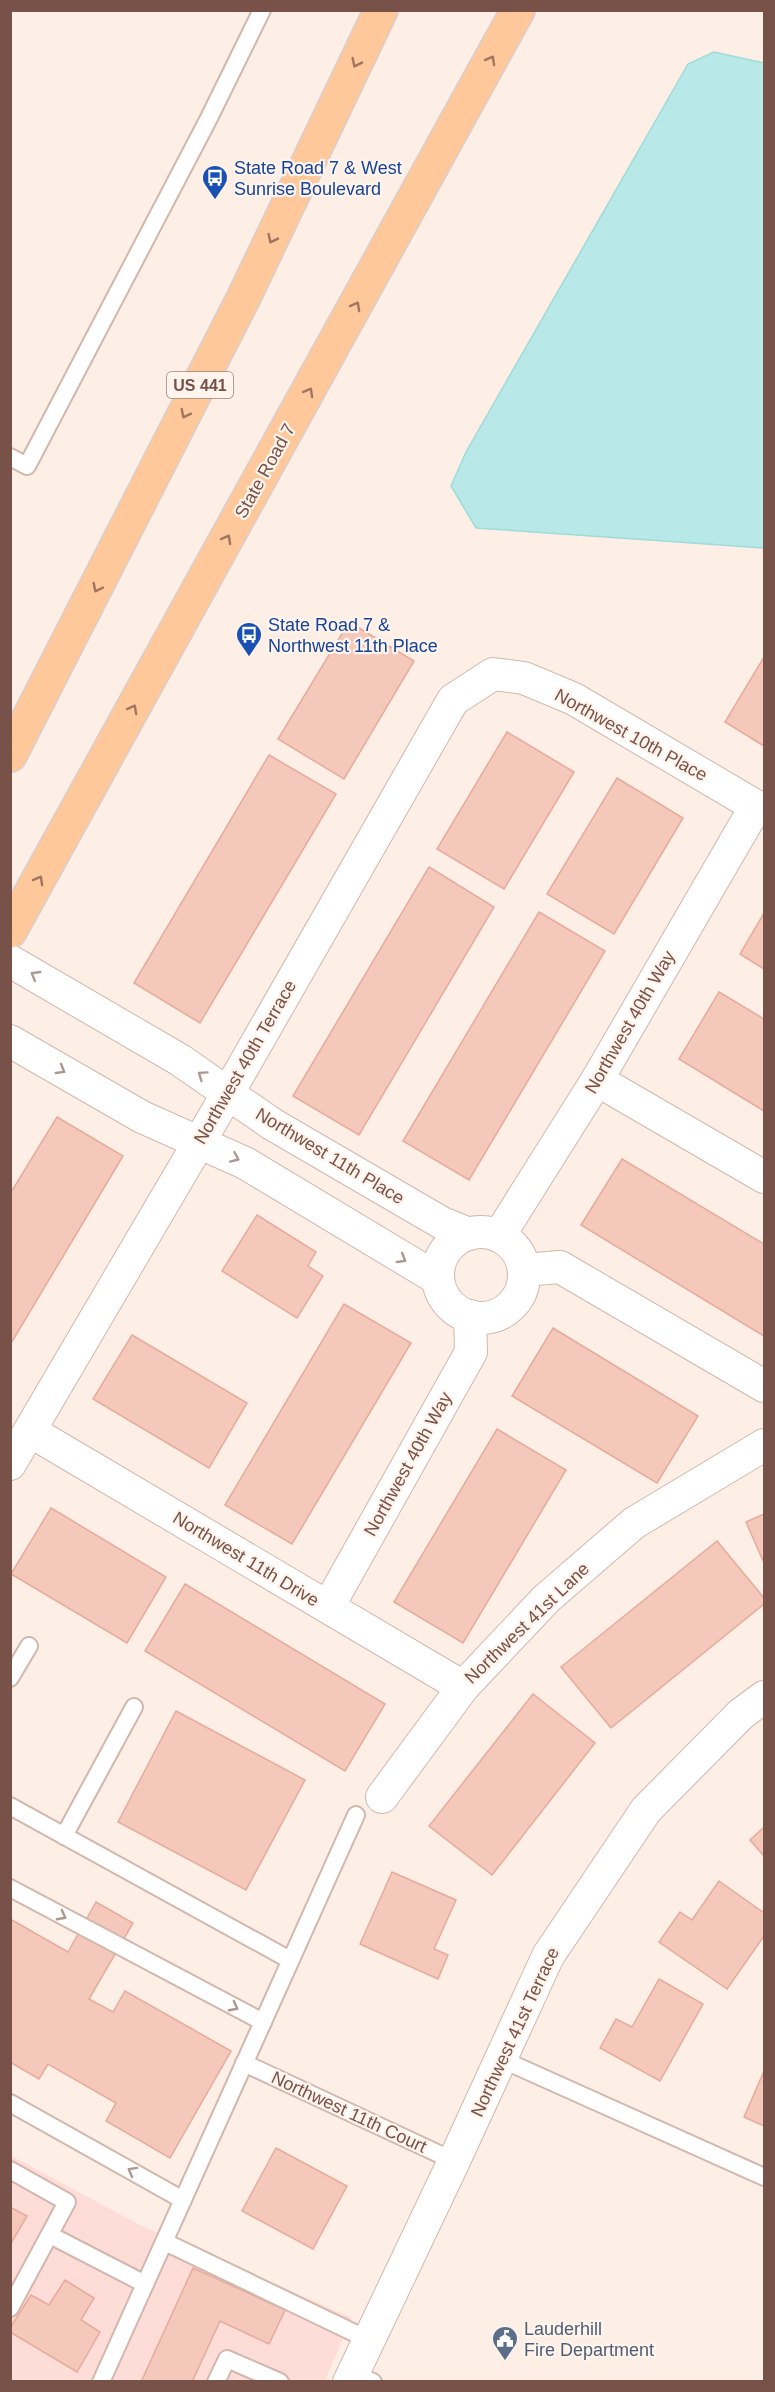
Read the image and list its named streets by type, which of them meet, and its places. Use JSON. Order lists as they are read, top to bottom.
{
  "streets": {
    "main road": ["US 441", "State Road 7"],
    "street": [
      "Northwest 10th Place",
      "Northwest 40th Way",
      "Northwest 40th Terrace",
      "Northwest 11th Place",
      "Northwest 11th Drive",
      "Northwest 41st Lane",
      "Northwest 41st Terrace"
    ],
    "lane": ["Northwest 11th Court"]
  },
  "crossings": [
    ["Northwest 10th Place", "Northwest 40th Way"],
    ["Northwest 10th Place", "Northwest 40th Terrace"],
    ["Northwest 40th Way", "Northwest 11th Place"],
    ["Northwest 40th Way", "Northwest 11th Drive"],
    ["Northwest 40th Terrace", "Northwest 11th Place"],
    ["Northwest 40th Terrace", "Northwest 11th Drive"],
    ["Northwest 11th Drive", "Northwest 41st Lane"],
    ["Northwest 41st Terrace", "Northwest 11th Court"]
  ],
  "places": {
    "bus stop": ["State Road 7 & West Sunrise Boulevard", "State Road 7 & Northwest 11th Place"],
    "public building": ["Lauderhill Fire Department"]
  }
}
